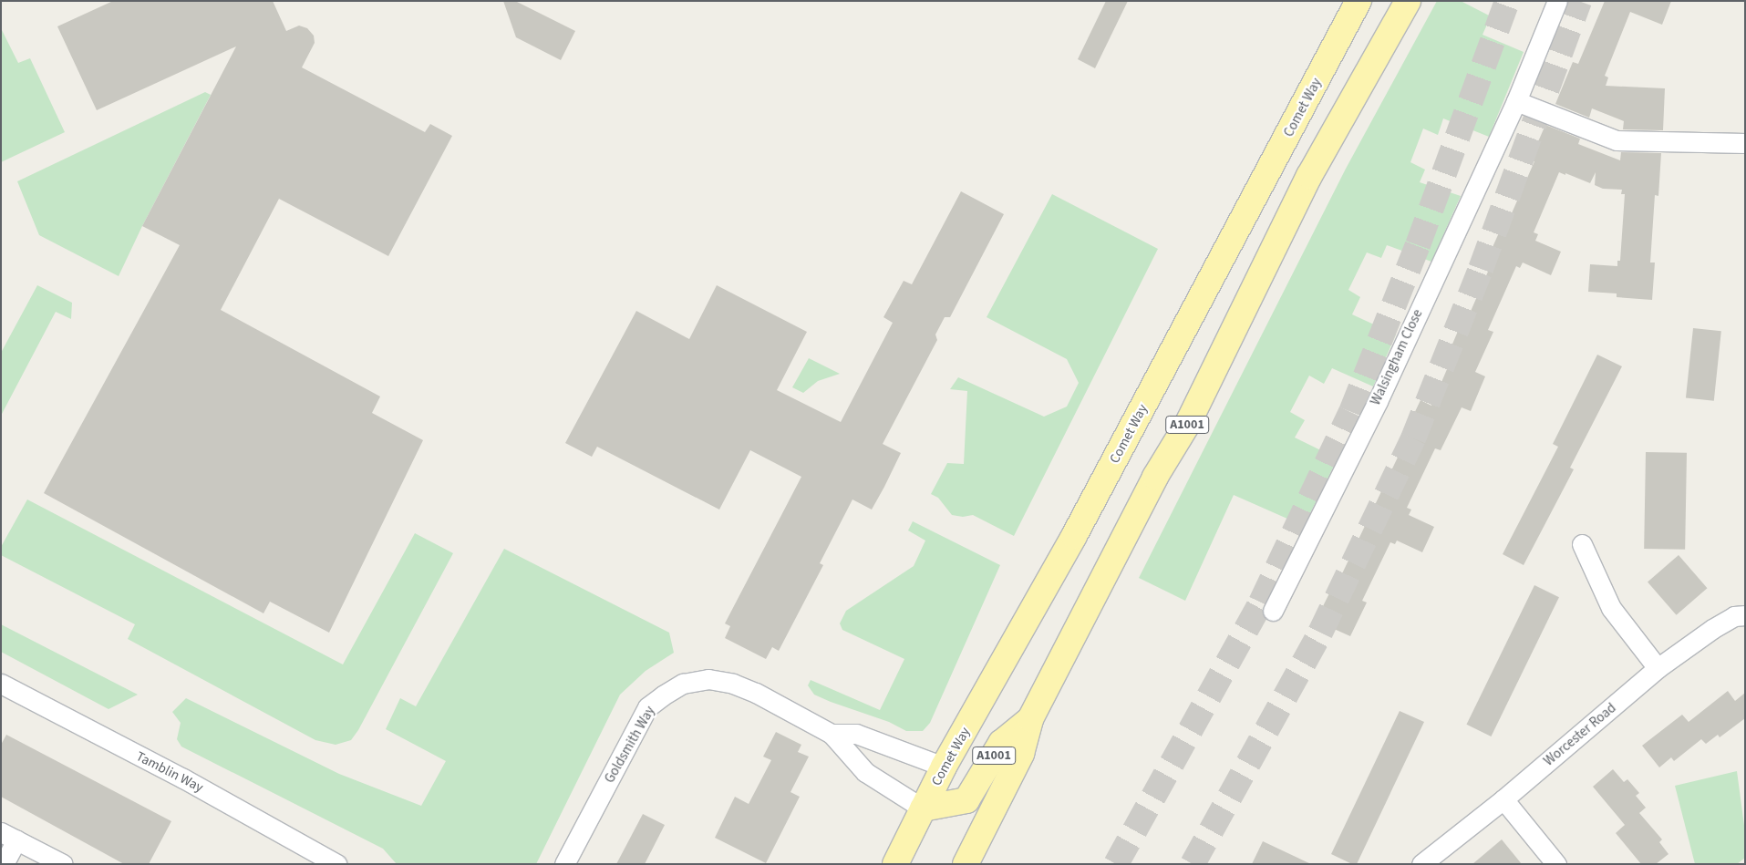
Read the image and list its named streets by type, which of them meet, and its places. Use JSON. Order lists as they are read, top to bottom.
{
  "streets": {
    "main road": ["Comet Way", "A1001"],
    "street": [
      "Walsingham Close",
      "Worcester Road",
      "Goldsmith Way",
      "Tamblin Way"
    ]
  },
  "crossings": [
    ["Comet Way", "A1001"],
    ["Comet Way", "Goldsmith Way"],
    ["A1001", "Goldsmith Way"]
  ]
}
